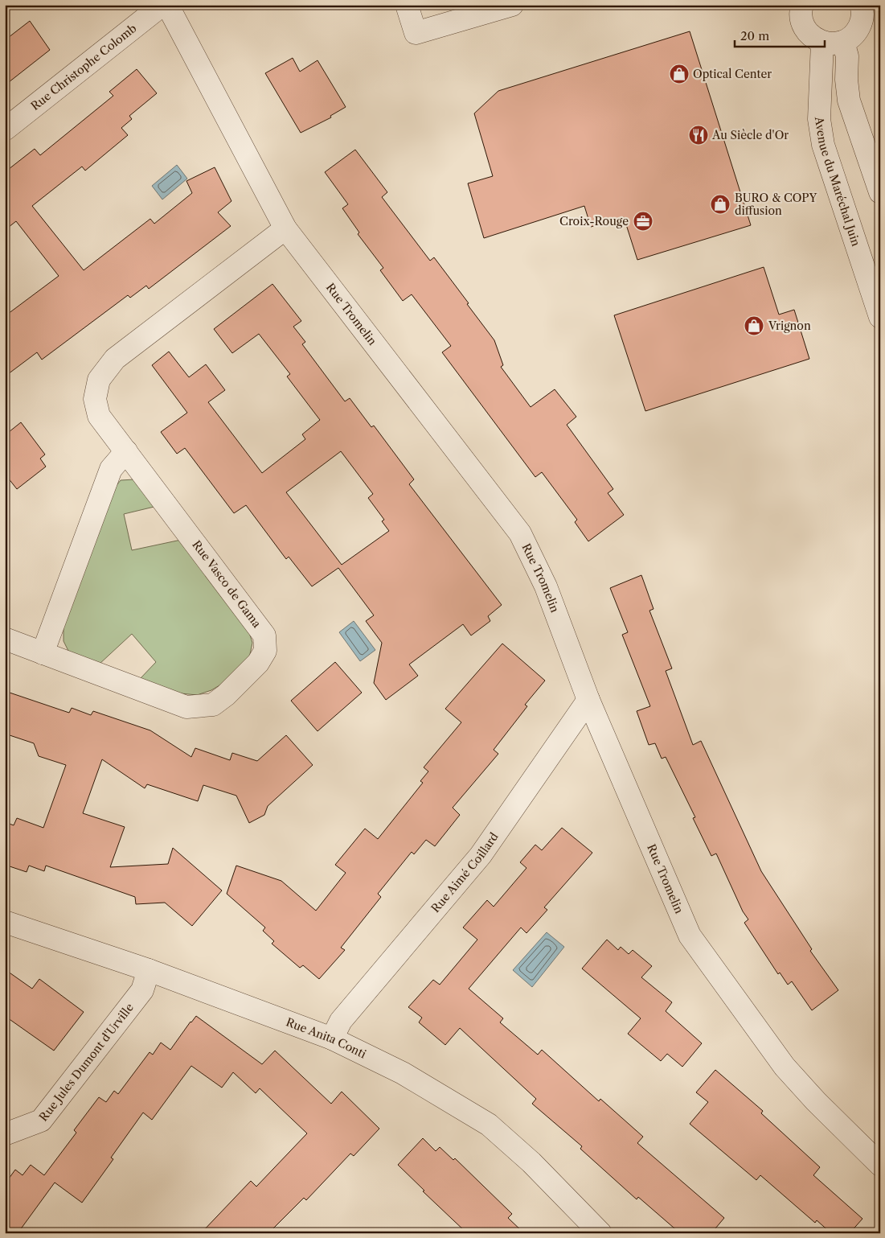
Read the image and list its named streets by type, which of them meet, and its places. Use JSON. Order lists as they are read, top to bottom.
{
  "streets": {
    "street": [
      "Rue Christophe Colomb",
      "Avenue du Maréchal Juin",
      "Rue Tromelin",
      "Rue Vasco de Gama",
      "Rue Aimé Coillard",
      "Rue Anita Conti",
      "Rue Jules Dumont d'Urville"
    ]
  },
  "crossings": [
    ["Rue Tromelin", "Rue Vasco de Gama"],
    ["Rue Tromelin", "Rue Aimé Coillard"],
    ["Rue Aimé Coillard", "Rue Anita Conti"],
    ["Rue Anita Conti", "Rue Jules Dumont d'Urville"]
  ],
  "places": {
    "shop": ["Optical Center", "BURO & COPY diffusion", "Vrignon"],
    "restaurant": ["Au Siècle d'Or"],
    "office": ["Croix-Rouge"]
  },
  "scale_bar": "20 m"
}
